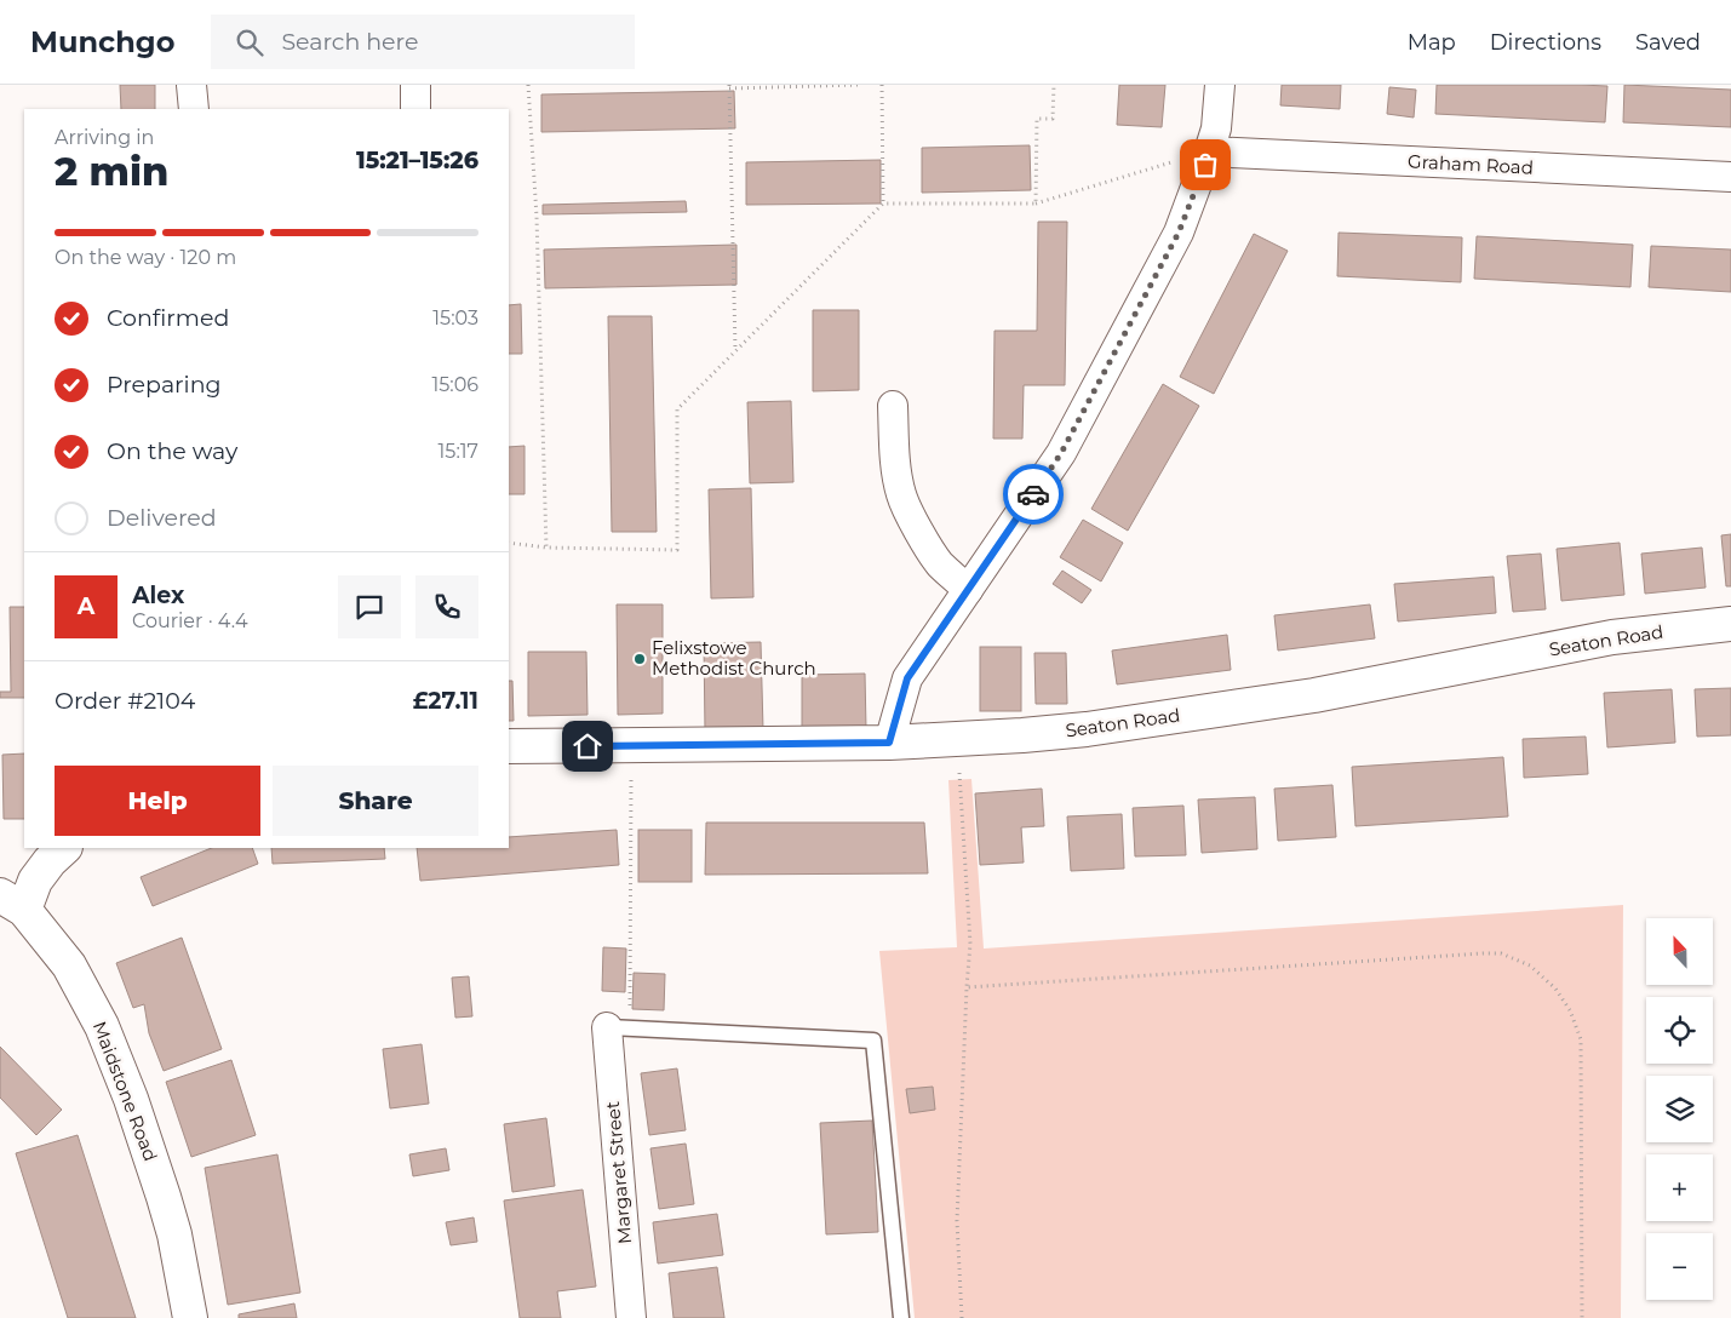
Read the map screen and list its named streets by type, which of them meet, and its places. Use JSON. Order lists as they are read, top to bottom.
{
  "streets": {
    "street": [
      "Graham Road",
      "Seaton Road",
      "Maidstone Road",
      "Margaret Street"
    ]
  },
  "places": ["Felixstowe Methodist Church"],
  "north": "top",
  "page": {
    "header": "Munchgo",
    "search": "Search here",
    "nav": ["Map", "Directions", "Saved"],
    "heading": ["2 min", "Arriving in", "15:21–15:26"],
    "panel": [
      "Alex",
      "Courier · 4.4",
      "Order #2104",
      "£27.11"
    ],
    "bar": "On the way · 120 m",
    "list": [
      ["Confirmed", "15:03"],
      ["Preparing", "15:06"],
      ["On the way", "15:17"],
      "Delivered"
    ],
    "round": "A",
    "buttons": ["Help", "Share"],
    "map_buttons": ["+", "−"]
  }
}
